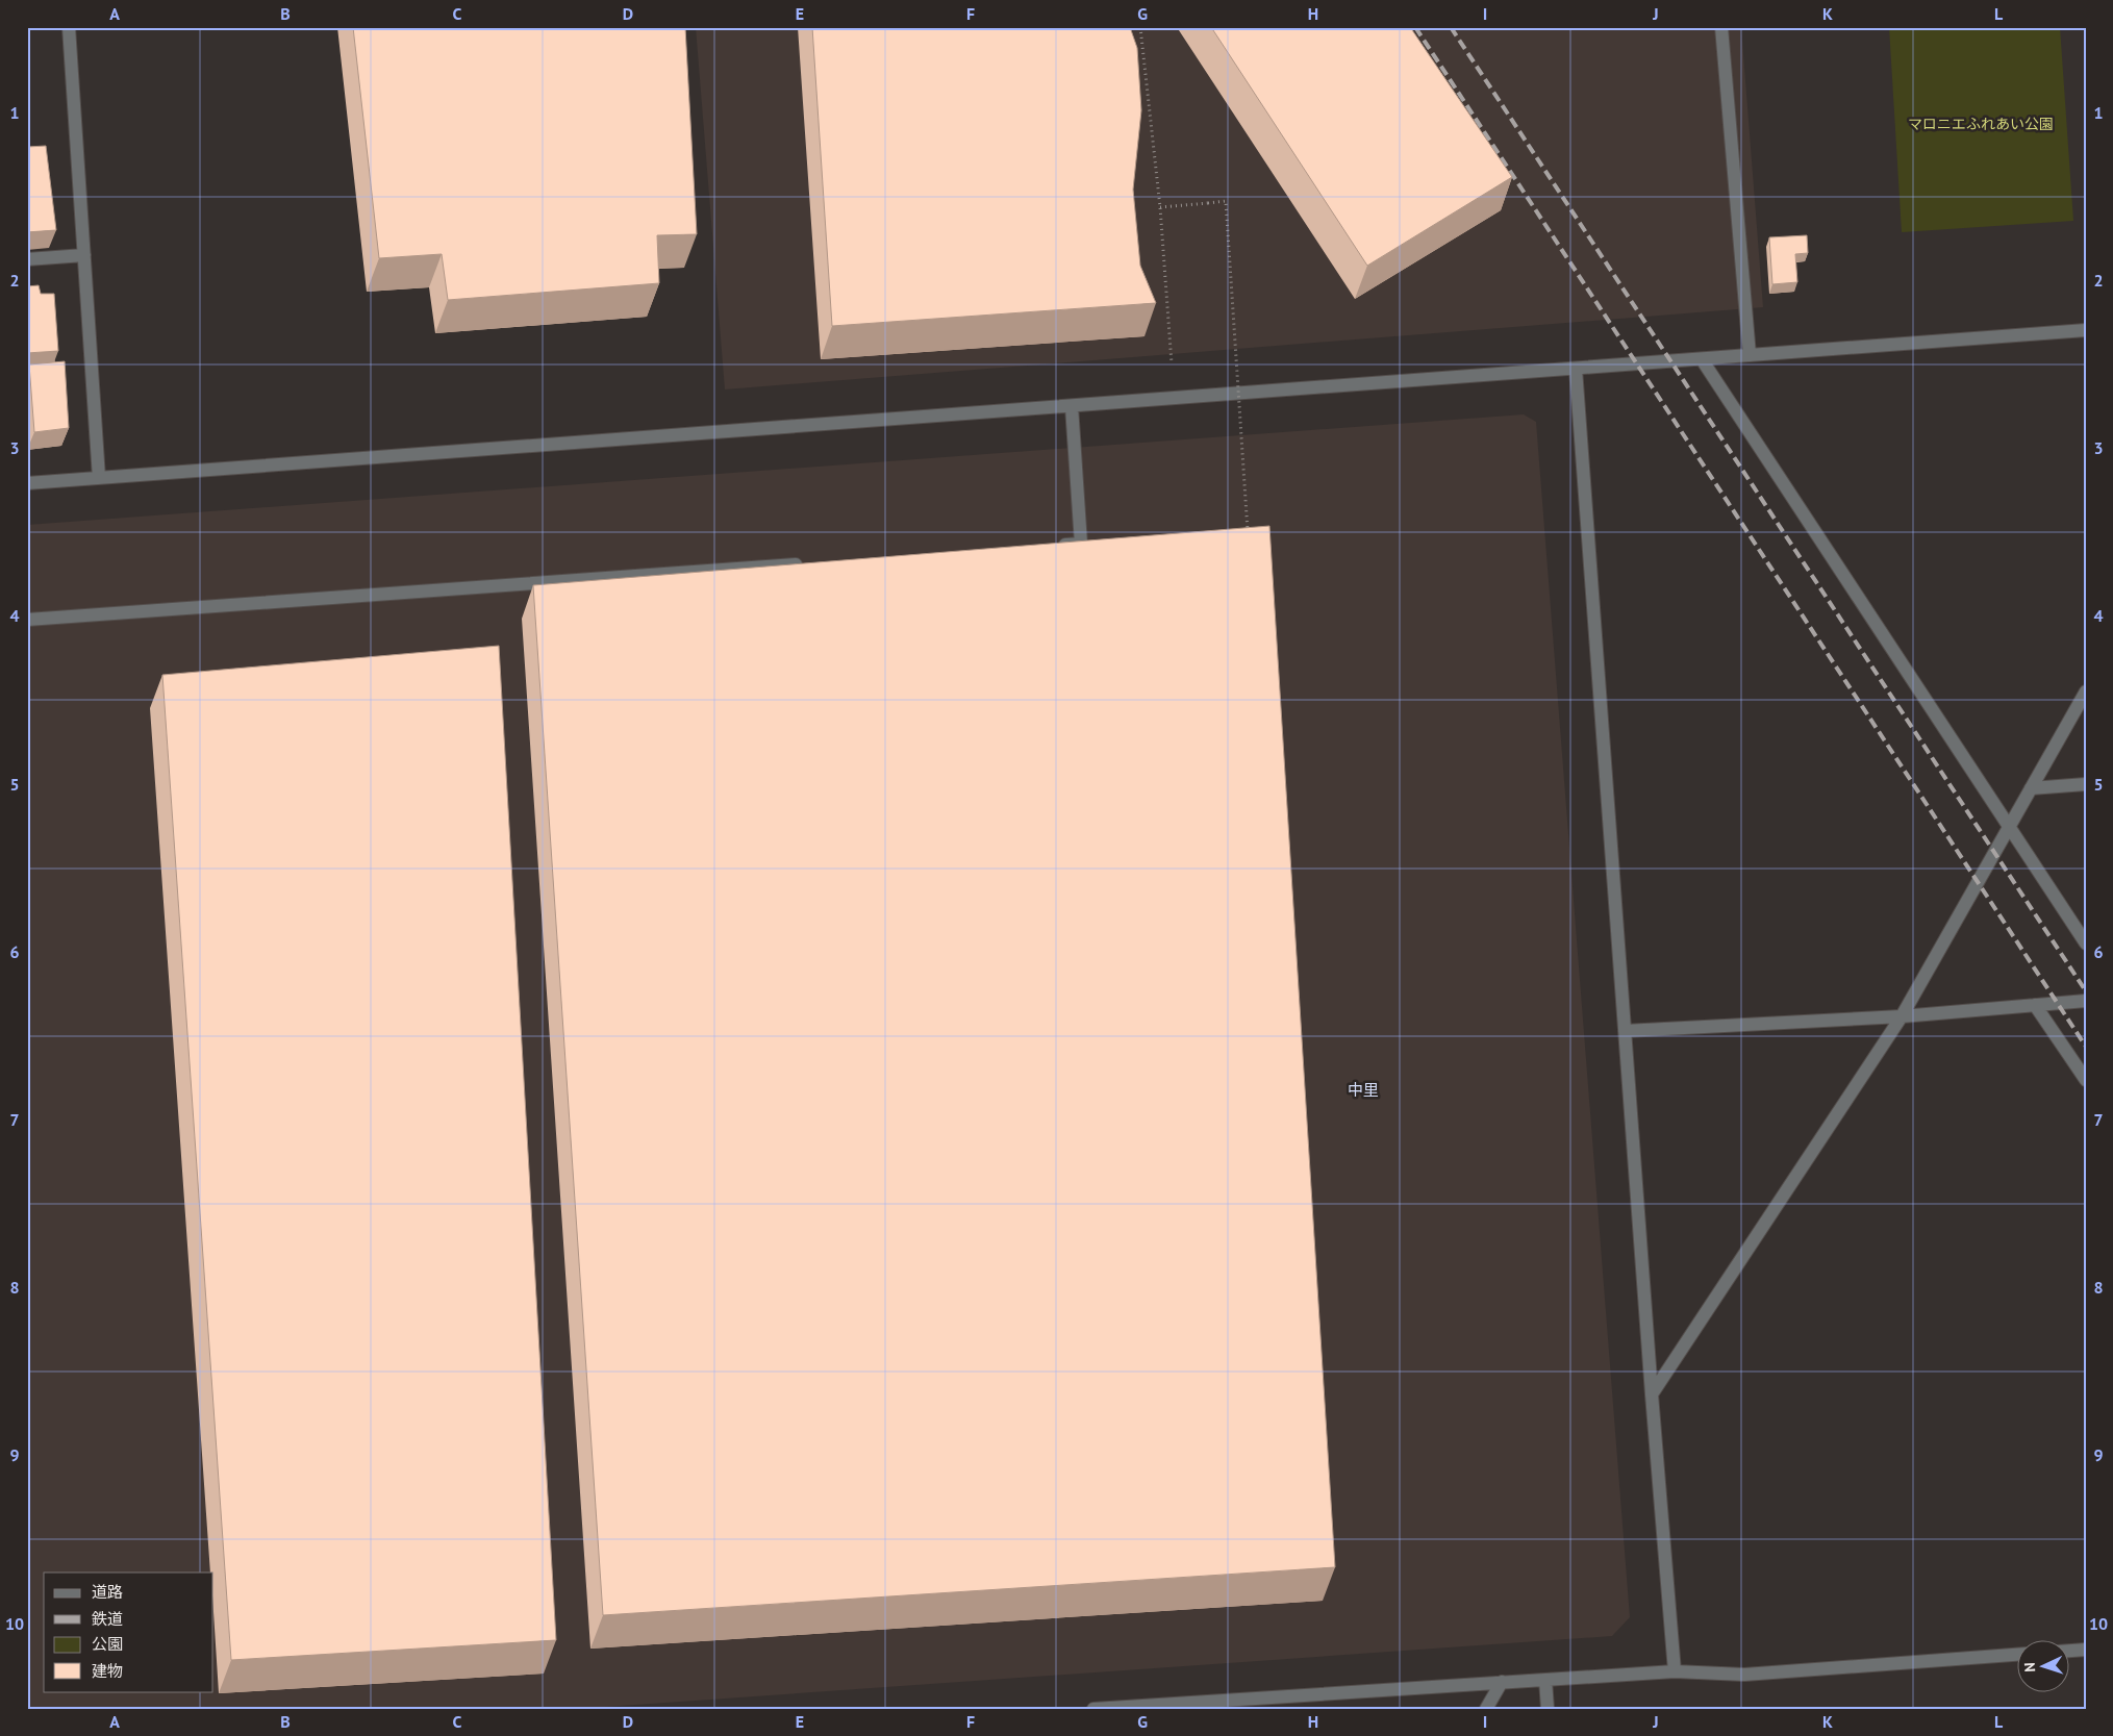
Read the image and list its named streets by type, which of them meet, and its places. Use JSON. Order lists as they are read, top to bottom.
{
  "districts": ["中里"],
  "parks": ["マロニエふれあい公園"],
  "legend": [
    "道路",
    "鉄道",
    "公園",
    "建物"
  ],
  "north": "left",
  "grid": {
    "columns": [
      "A",
      "B",
      "C",
      "D",
      "E",
      "F",
      "G",
      "H",
      "I",
      "J",
      "K",
      "L"
    ],
    "rows": [
      "1",
      "2",
      "3",
      "4",
      "5",
      "6",
      "7",
      "8",
      "9",
      "10"
    ]
  }
}
